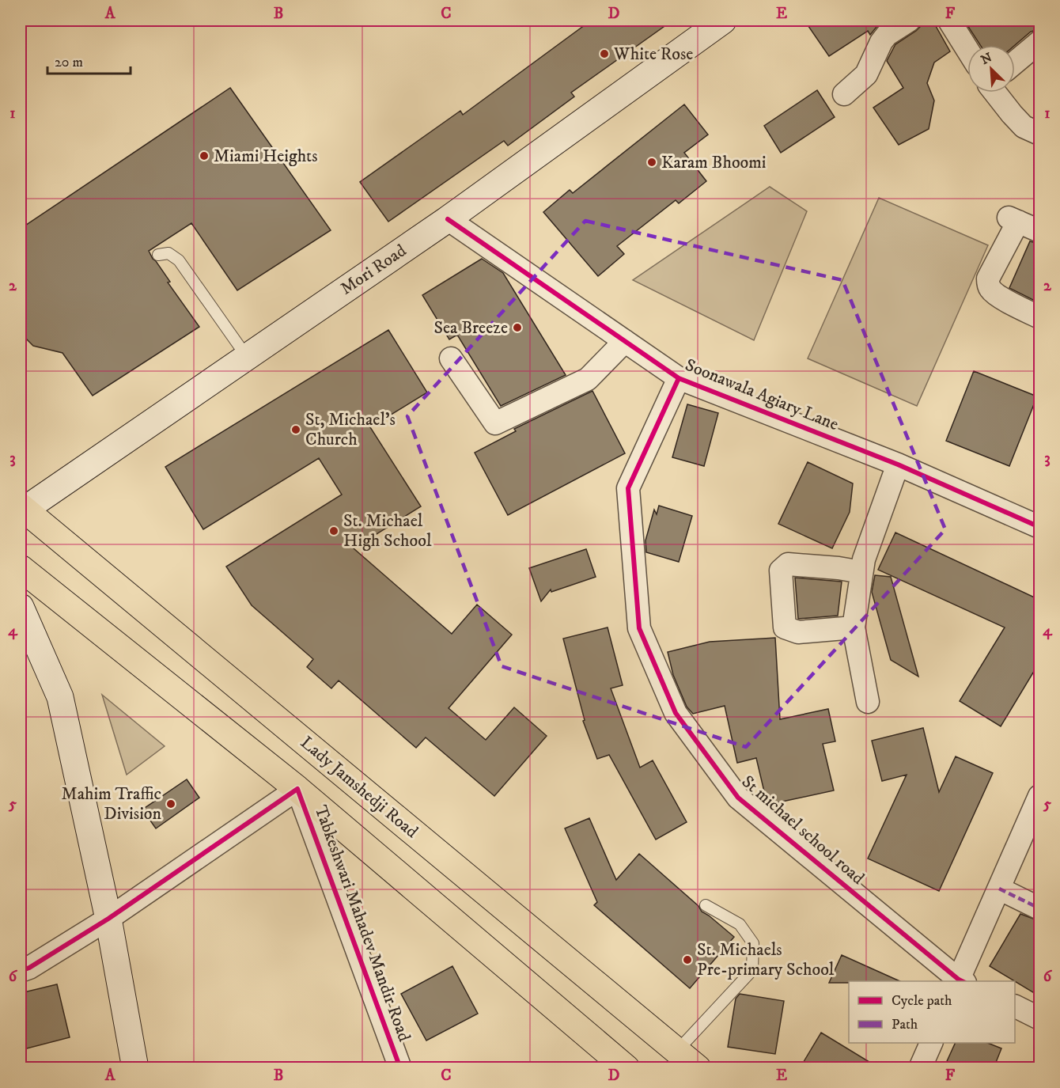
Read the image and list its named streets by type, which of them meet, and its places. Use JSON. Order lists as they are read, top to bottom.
{
  "streets": {
    "main road": ["Mori Road", "Lady Jamshedji Road"],
    "street": ["Soonawala Agiary Lane", "St michael school road", "Tabkeshwari Mahadev Mandir Road"]
  },
  "crossings": [
    ["Mori Road", "Soonawala Agiary Lane"],
    ["Mori Road", "Lady Jamshedji Road"],
    ["Soonawala Agiary Lane", "St michael school road"]
  ],
  "places": [
    "White Rose",
    "Miami Heights",
    "Karam Bhoomi",
    "Sea Breeze",
    "St, Michael's Church",
    "St. Michael High School",
    "Mahim Traffic Division",
    "St. Michaels Pre-primary School"
  ],
  "legend": ["Cycle path", "Path"],
  "scale_bar": "20 m",
  "north": "top left",
  "grid": {
    "columns": [
      "A",
      "B",
      "C",
      "D",
      "E",
      "F"
    ],
    "rows": [
      "1",
      "2",
      "3",
      "4",
      "5",
      "6"
    ]
  }
}
